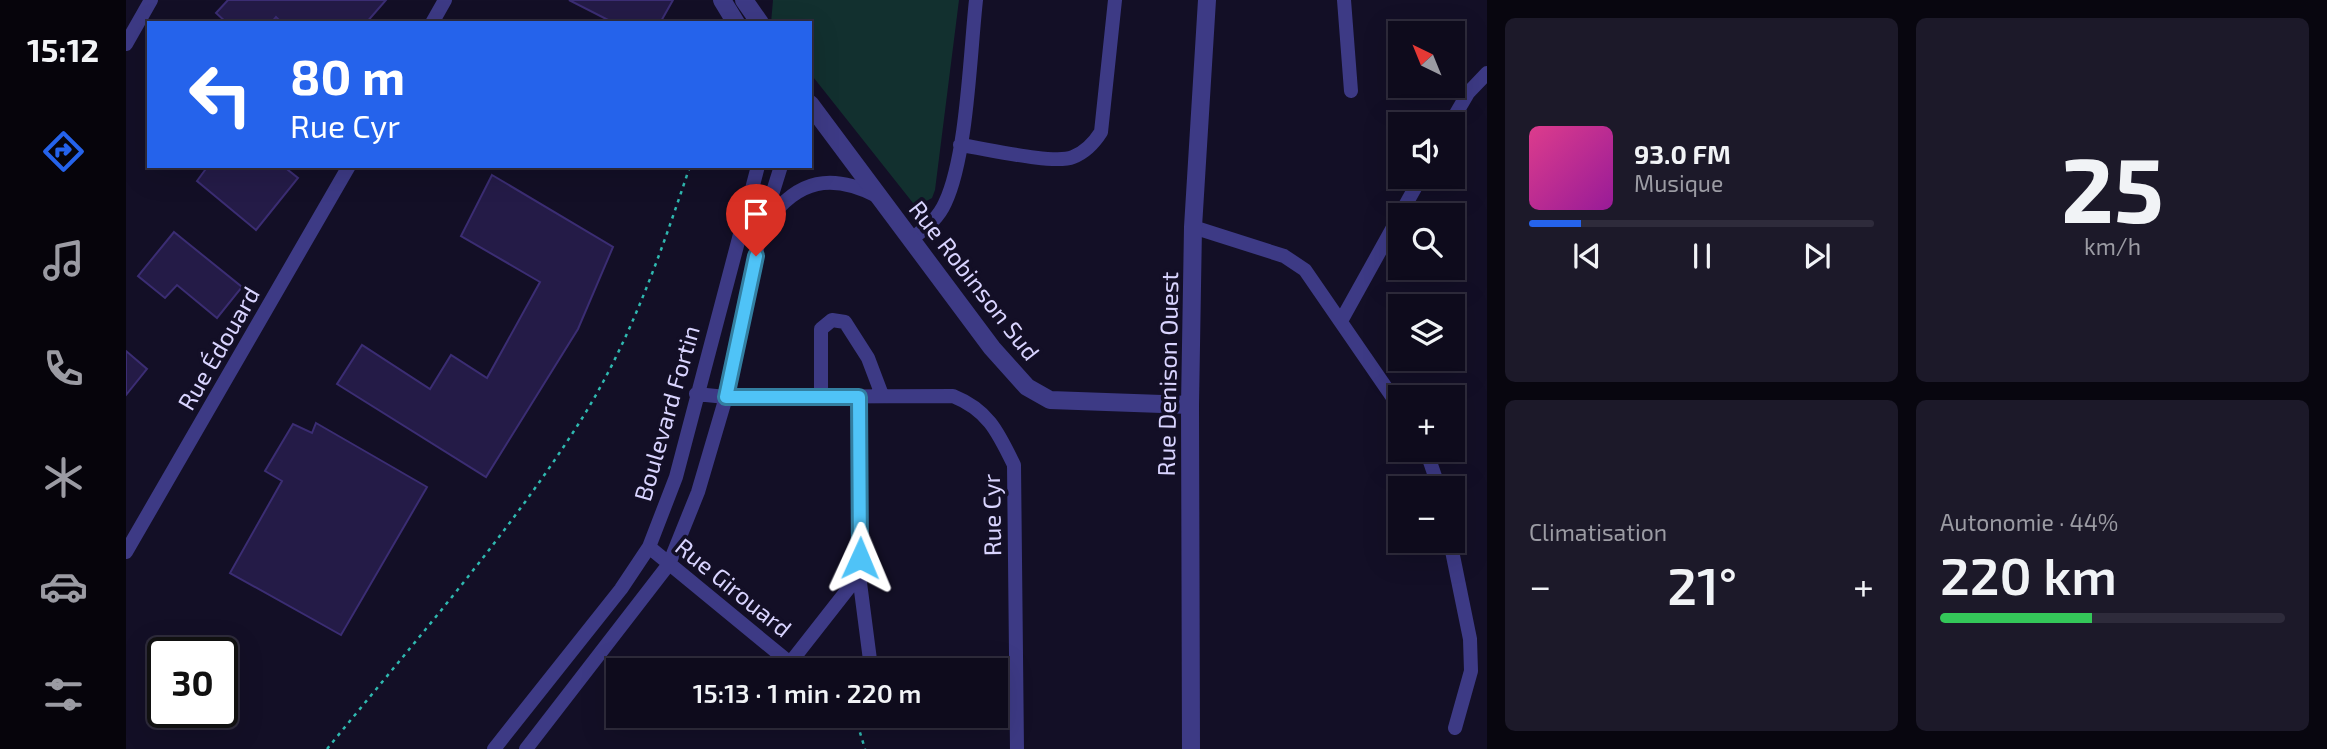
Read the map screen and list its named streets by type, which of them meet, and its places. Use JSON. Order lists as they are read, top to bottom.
{
  "streets": {
    "street": [
      "Rue Robinson Sud",
      "Rue Édouard",
      "Rue Denison Ouest",
      "Boulevard Fortin",
      "Rue Cyr",
      "Rue Girouard"
    ]
  },
  "crossings": [
    ["Rue Robinson Sud", "Rue Denison Ouest"],
    ["Rue Robinson Sud", "Boulevard Fortin"],
    ["Boulevard Fortin", "Rue Cyr"],
    ["Boulevard Fortin", "Rue Girouard"]
  ],
  "north": "top left",
  "page": {
    "tabs": "15:12",
    "tile": [
      ["25", "km/h"],
      "Climatisation",
      ["Autonomie · 44%", "220 km"]
    ],
    "map_buttons": ["+", "−"],
    "turn": ["80 m", "Rue Cyr"],
    "song": ["93.0 FM", "Musique"],
    "heat": ["−", "21°", "+"],
    "limit": "30",
    "trip": "15:13 · 1 min · 220 m"
  }
}
